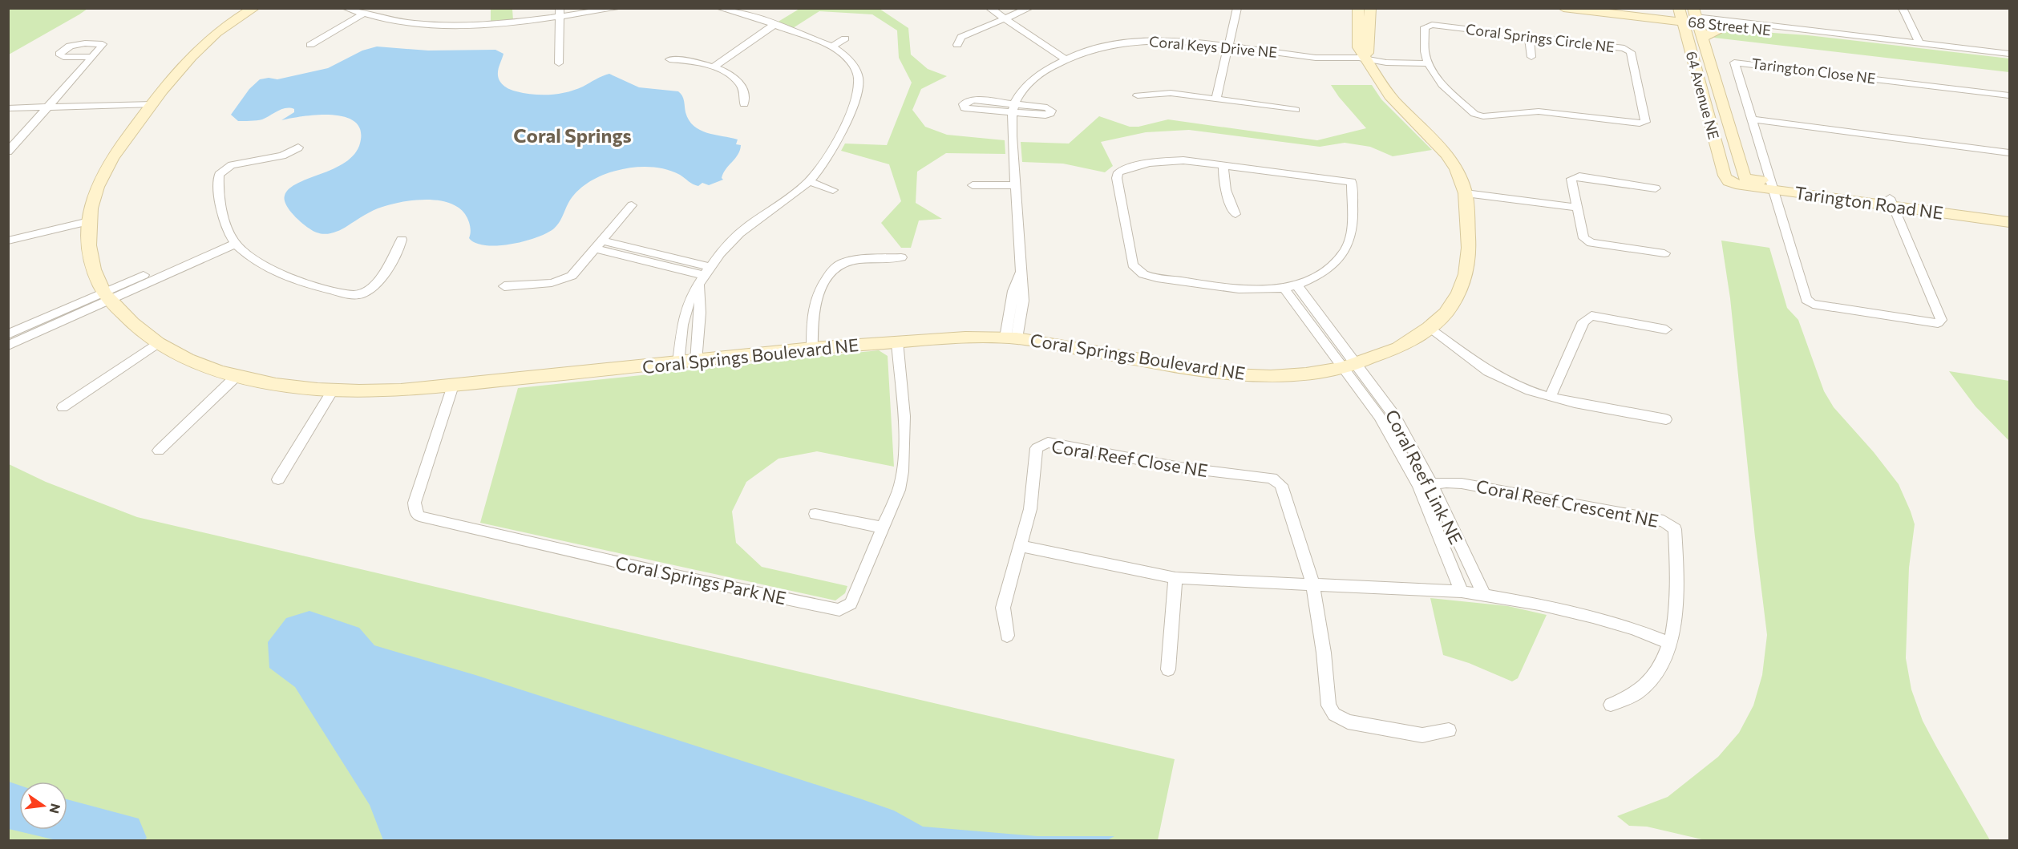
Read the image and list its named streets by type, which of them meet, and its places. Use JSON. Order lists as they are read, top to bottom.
{
  "streets": {
    "street": [
      "68 Street NE",
      "Coral Springs Circle NE",
      "Coral Keys Drive NE",
      "Tarington Close NE",
      "64 Avenue NE",
      "Tarington Road NE",
      "Coral Springs Boulevard NE",
      "Coral Reef Close NE",
      "Coral Reef Link NE",
      "Coral Reef Crescent NE",
      "Coral Springs Park NE"
    ]
  },
  "crossings": [
    ["68 Street NE", "64 Avenue NE"],
    ["Coral Keys Drive NE", "Coral Springs Boulevard NE"],
    ["64 Avenue NE", "Tarington Road NE"],
    ["Coral Springs Boulevard NE", "Coral Reef Link NE"],
    ["Coral Springs Boulevard NE", "Coral Springs Park NE"],
    ["Coral Reef Link NE", "Coral Reef Crescent NE"]
  ],
  "districts": ["Coral Springs"],
  "north": "right"
}
